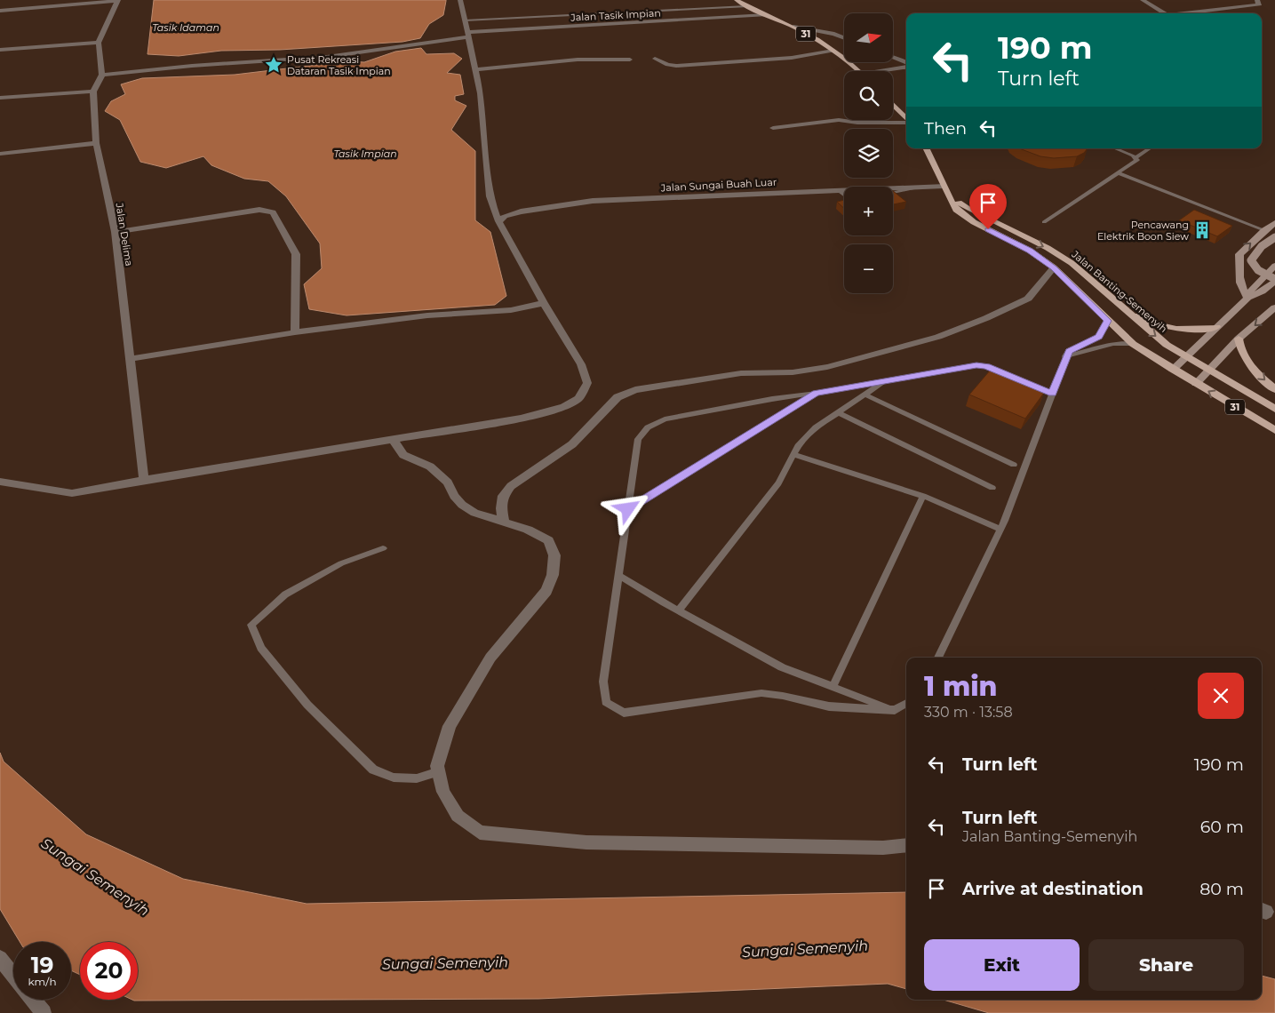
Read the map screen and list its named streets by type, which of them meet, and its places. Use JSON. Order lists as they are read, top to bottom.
{
  "streets": {
    "main road": ["31", "Jalan Banting-Semenyih"],
    "street": ["Jalan Tasik Impian", "Jalan Sungai Buah Luar", "Jalan Delima"]
  },
  "crossings": [
    ["Jalan Tasik Impian", "31"],
    ["Jalan Sungai Buah Luar", "Jalan Banting-Semenyih"]
  ],
  "water": ["Tasik Idaman", "Tasik Impian", "Sungai Semenyih"],
  "places": {
    "place": ["Pusat Rekreasi Dataran Tasik Impian"],
    "building": ["Pencawang Elektrik Boon Siew"]
  },
  "north": "right",
  "page": {
    "map_buttons": ["+", "−"],
    "turn": ["190 m", "Turn left"],
    "then": "Then",
    "heading": ["1 min", "330 m · 13:58"],
    "list": [
      {
        "name": "Turn left",
        "value": "190 m"
      },
      {
        "name": "Turn left",
        "note": "Jalan Banting-Semenyih",
        "value": "60 m"
      },
      {
        "name": "Arrive at destination",
        "value": "80 m"
      }
    ],
    "buttons": ["Exit", "Share"],
    "speed": "19 km/h",
    "limit": "20"
  }
}
